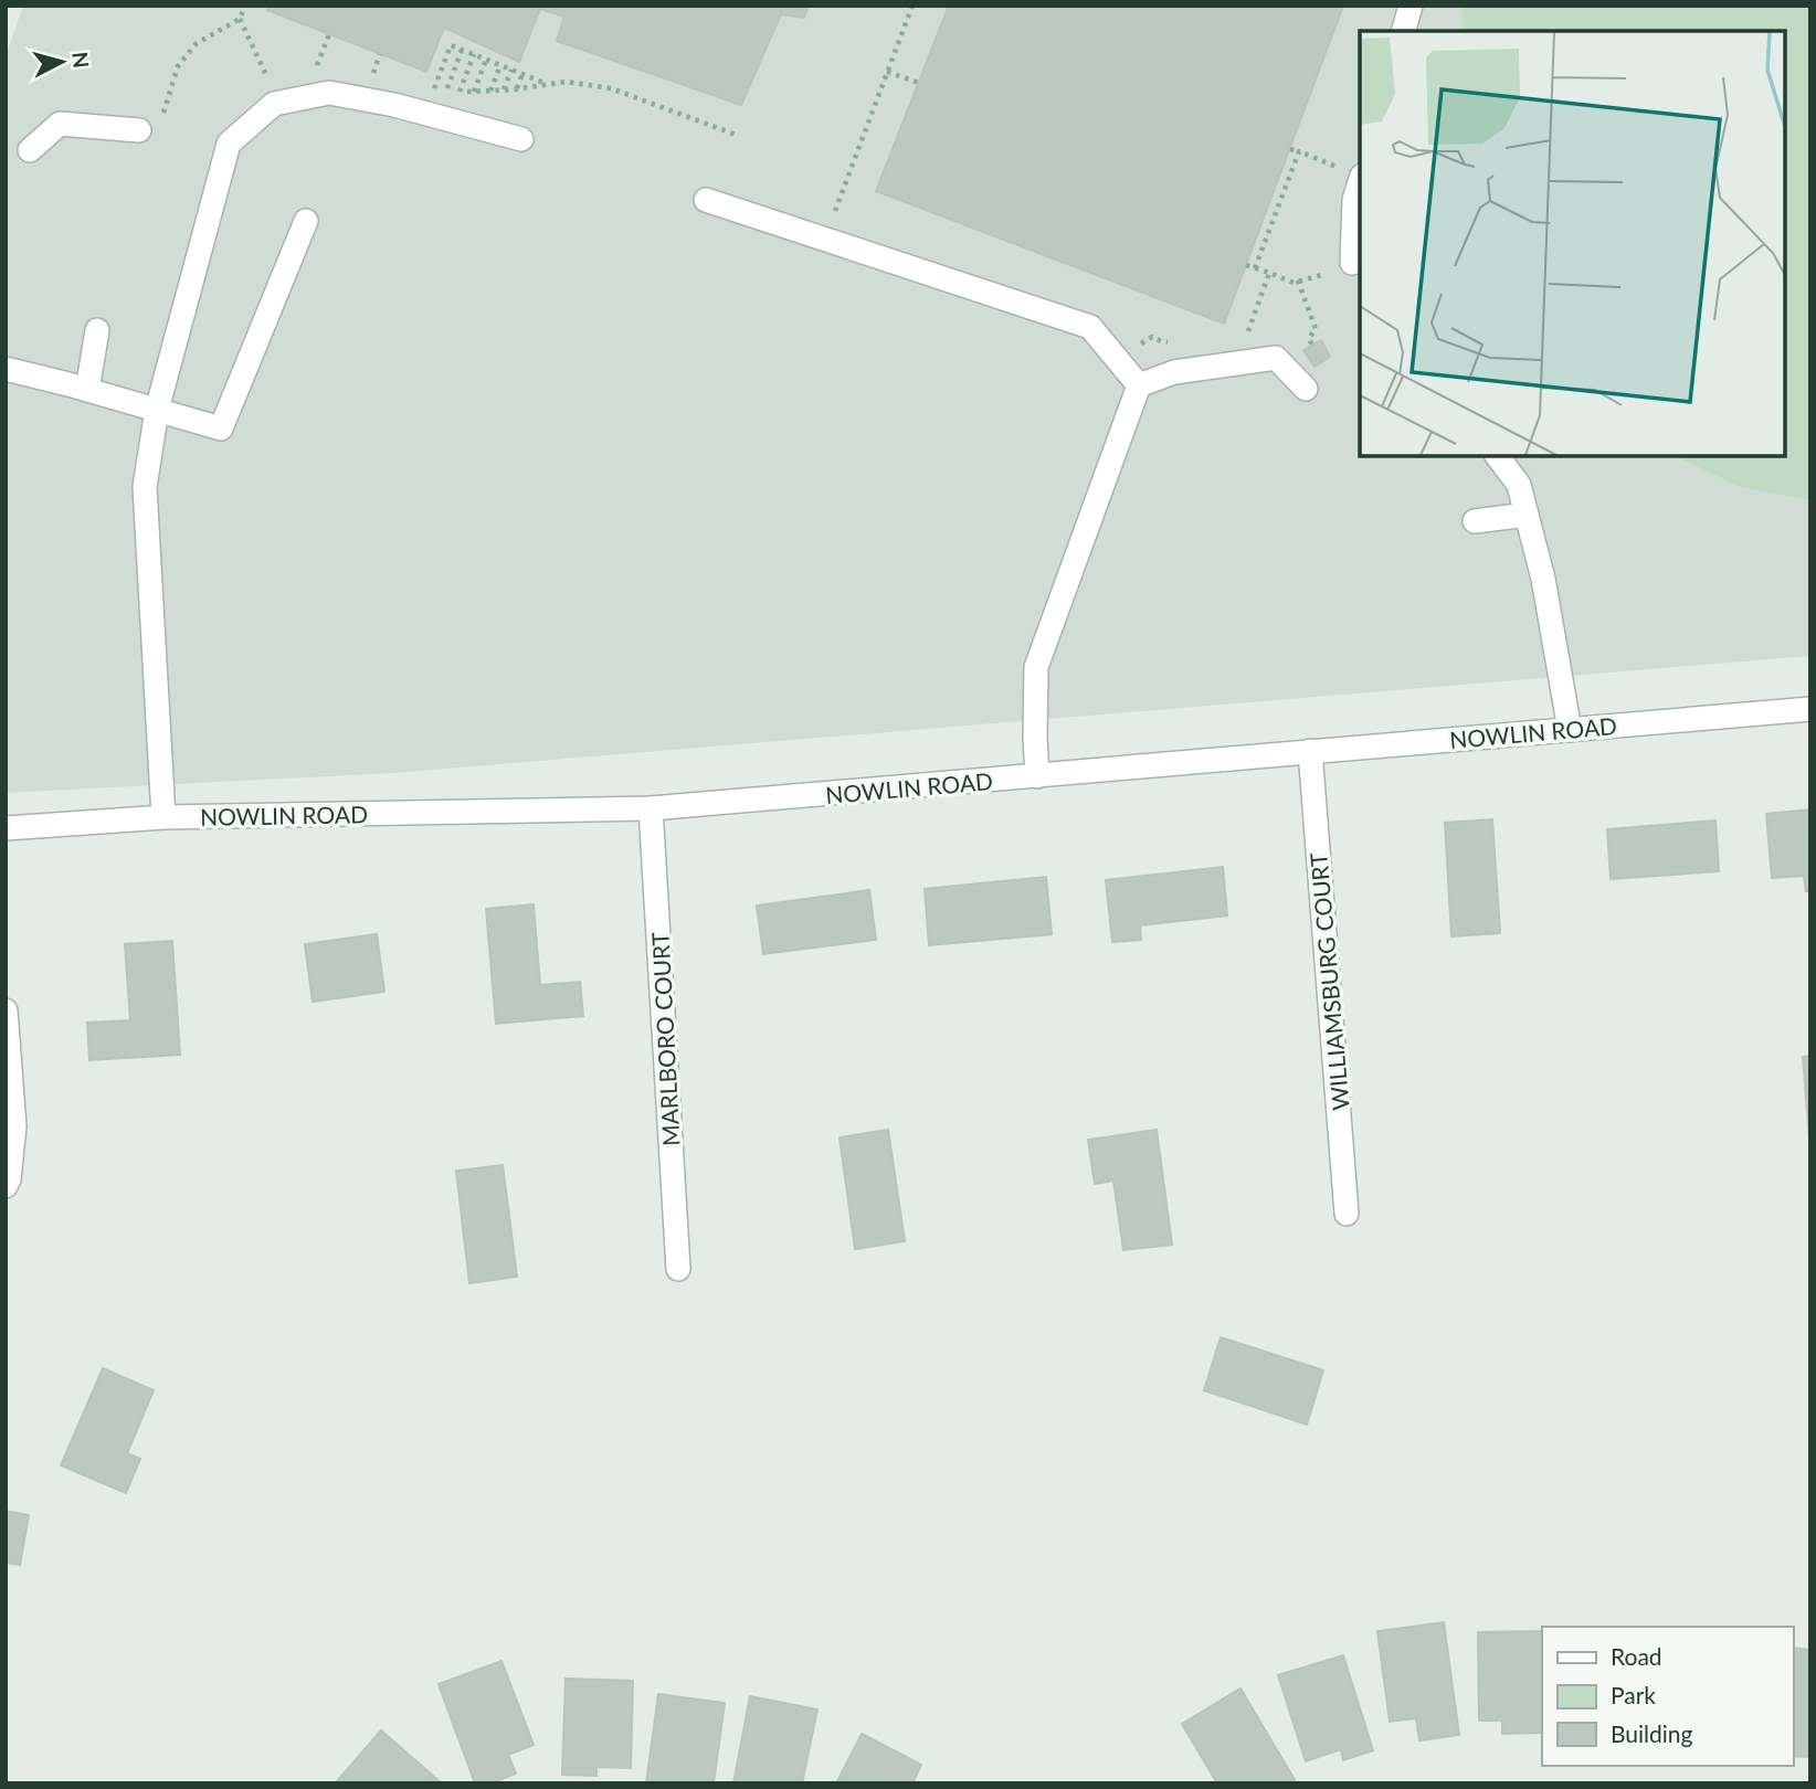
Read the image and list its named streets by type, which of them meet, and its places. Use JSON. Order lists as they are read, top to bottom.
{
  "streets": {
    "street": ["NOWLIN ROAD", "WILLIAMSBURG COURT", "MARLBORO COURT"]
  },
  "crossings": [
    ["NOWLIN ROAD", "WILLIAMSBURG COURT"],
    ["NOWLIN ROAD", "MARLBORO COURT"]
  ],
  "legend": ["Road", "Park", "Building"],
  "north": "right"
}
